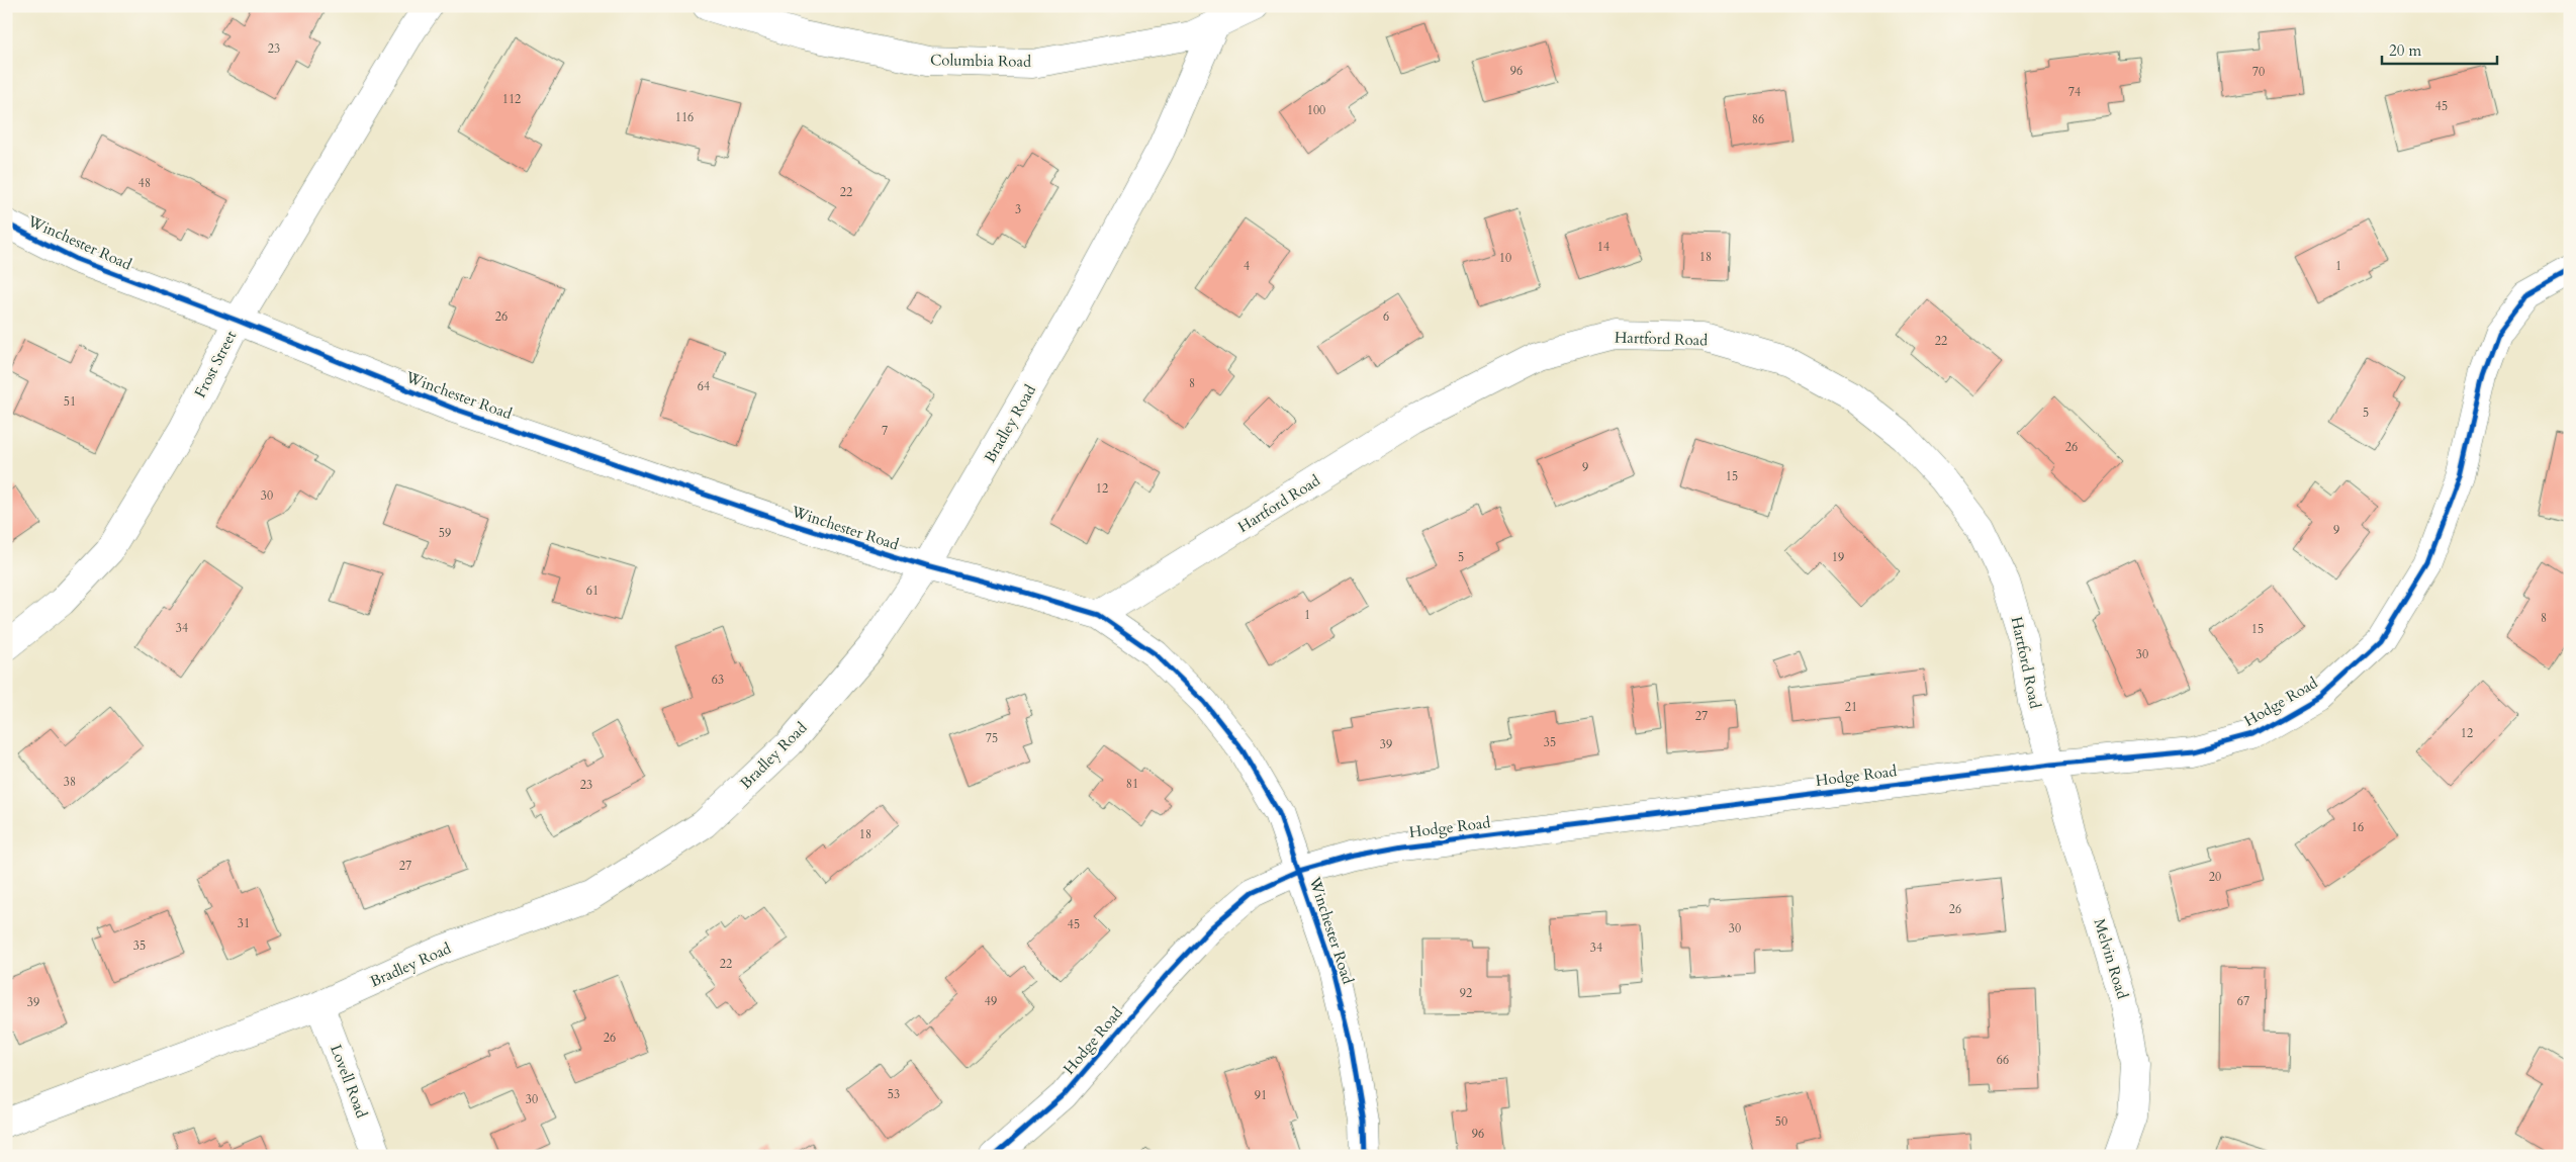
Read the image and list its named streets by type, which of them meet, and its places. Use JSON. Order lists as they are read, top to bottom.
{
  "streets": {
    "street": [
      "Columbia Road",
      "Winchester Road",
      "Hartford Road",
      "Frost Street",
      "Bradley Road",
      "Hodge Road",
      "Melvin Road",
      "Lovell Road"
    ]
  },
  "crossings": [
    ["Columbia Road", "Bradley Road"],
    ["Winchester Road", "Hartford Road"],
    ["Winchester Road", "Frost Street"],
    ["Winchester Road", "Bradley Road"],
    ["Winchester Road", "Hodge Road"],
    ["Hartford Road", "Hodge Road"],
    ["Hartford Road", "Melvin Road"],
    ["Bradley Road", "Lovell Road"],
    ["Hodge Road", "Melvin Road"]
  ],
  "house_numbers": [
    "23",
    "96",
    "70",
    "74",
    "112",
    "45",
    "100",
    "116",
    "86",
    "48",
    "22",
    "3",
    "14",
    "18",
    "10",
    "4",
    "1",
    "26",
    "6",
    "22",
    "8",
    "64",
    "51",
    "5",
    "7",
    "26",
    "9",
    "15",
    "12",
    "30",
    "9",
    "59",
    "5",
    "19",
    "61",
    "1",
    "8",
    "34",
    "15",
    "30",
    "63",
    "21",
    "27",
    "12",
    "75",
    "35",
    "39",
    "38",
    "81",
    "23",
    "16",
    "18",
    "27",
    "20",
    "26",
    "31",
    "45",
    "30",
    "35",
    "34",
    "22",
    "92",
    "49",
    "67",
    "39",
    "26",
    "66",
    "53",
    "91",
    "30",
    "50",
    "96"
  ],
  "scale_bar": "20 m"
}
